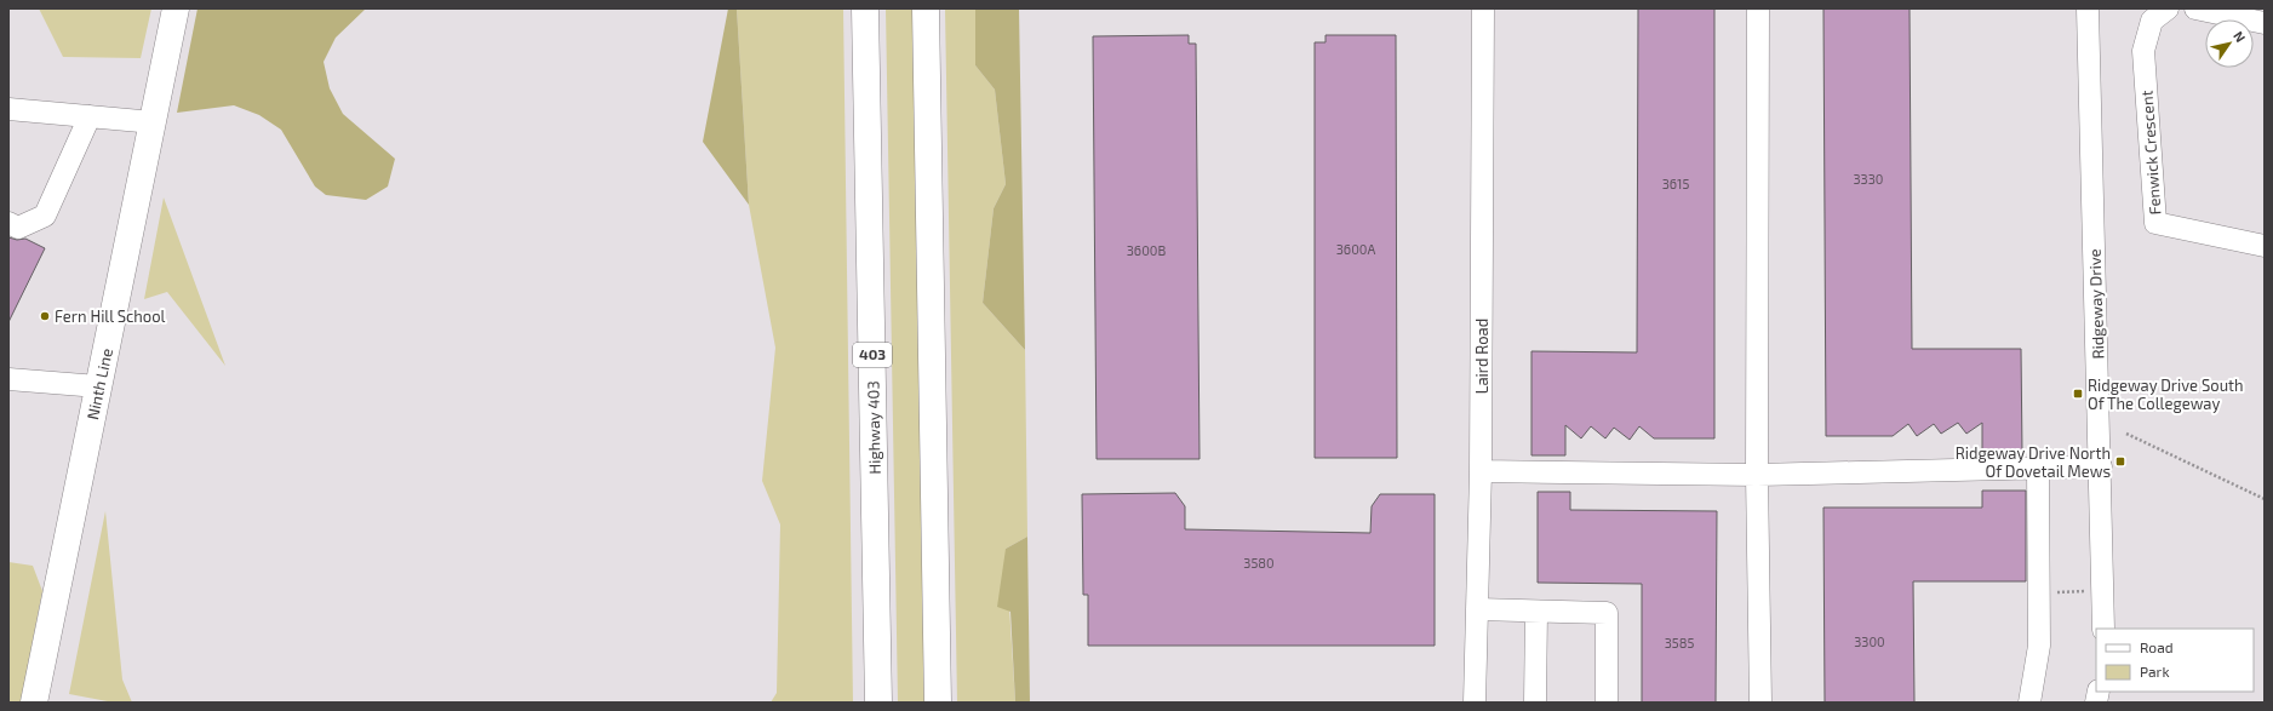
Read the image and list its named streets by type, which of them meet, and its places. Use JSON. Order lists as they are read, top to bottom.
{
  "streets": {
    "main road": ["403", "Ninth Line", "Highway 403"],
    "street": ["Fenwick Crescent", "Ridgeway Drive", "Laird Road"]
  },
  "places": {
    "other": ["Fern Hill School"],
    "transit": ["Ridgeway Drive South Of The Collegeway", "Ridgeway Drive North Of Dovetail Mews"]
  },
  "house_numbers": [
    "3330",
    "3615",
    "3600A",
    "3600B",
    "3580",
    "3300",
    "3585"
  ],
  "legend": ["Road", "Park"],
  "north": "top right"
}
